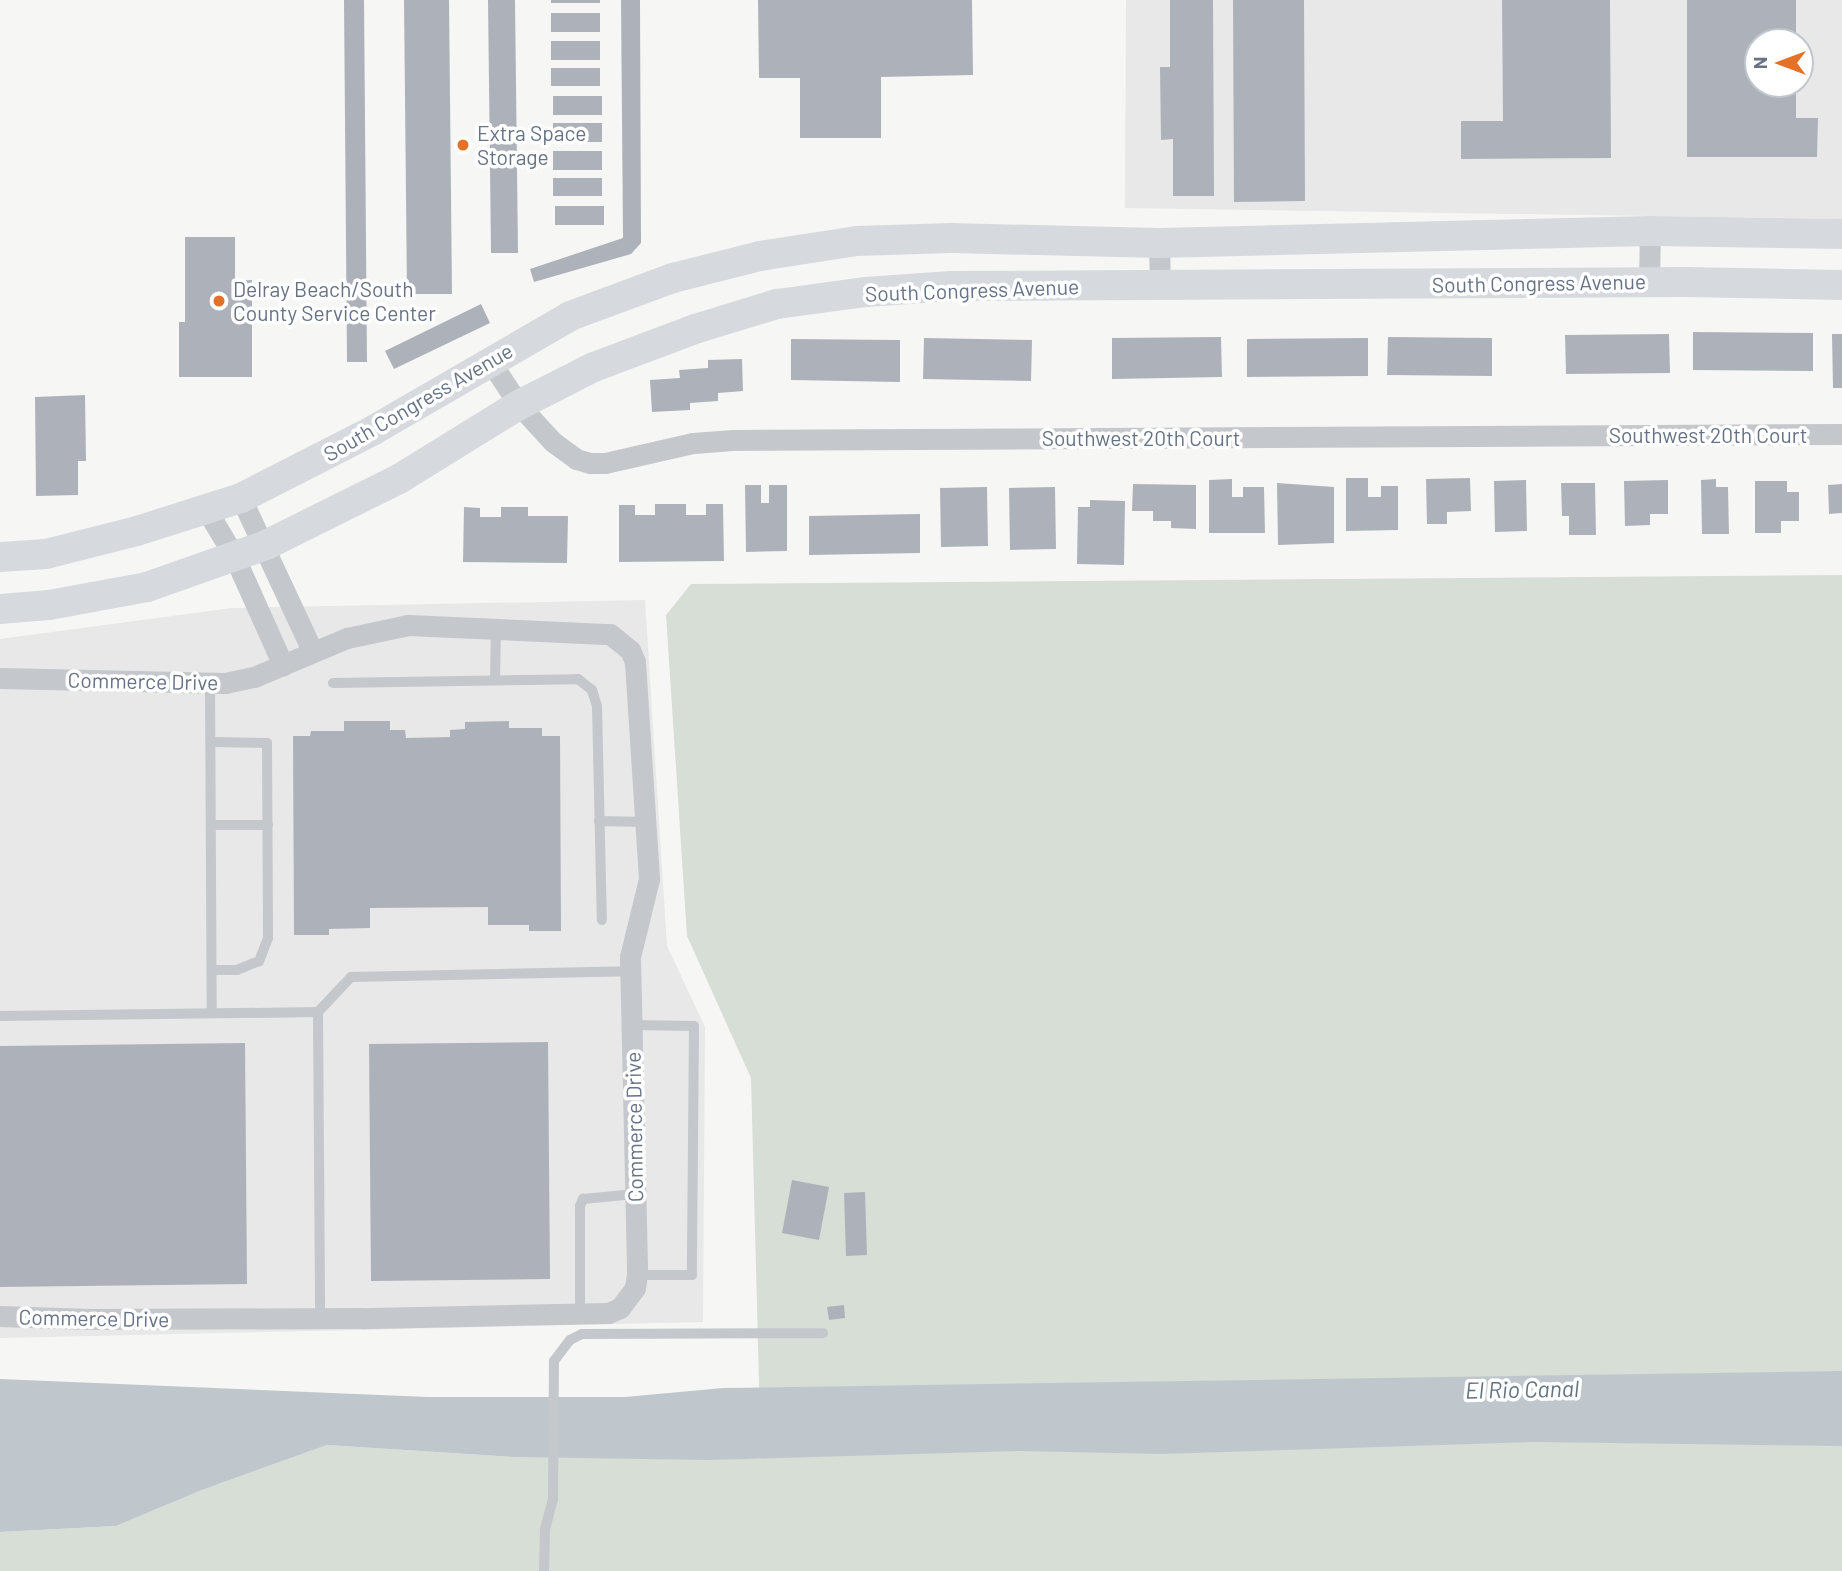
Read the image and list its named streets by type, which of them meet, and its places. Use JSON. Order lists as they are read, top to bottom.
{
  "streets": {
    "main road": ["South Congress Avenue"],
    "street": ["Southwest 20th Court", "Commerce Drive"]
  },
  "crossings": [
    ["South Congress Avenue", "Southwest 20th Court"]
  ],
  "water": ["El Rio Canal"],
  "places": ["Extra Space Storage", "Delray Beach/South County Service Center"],
  "north": "left"
}
